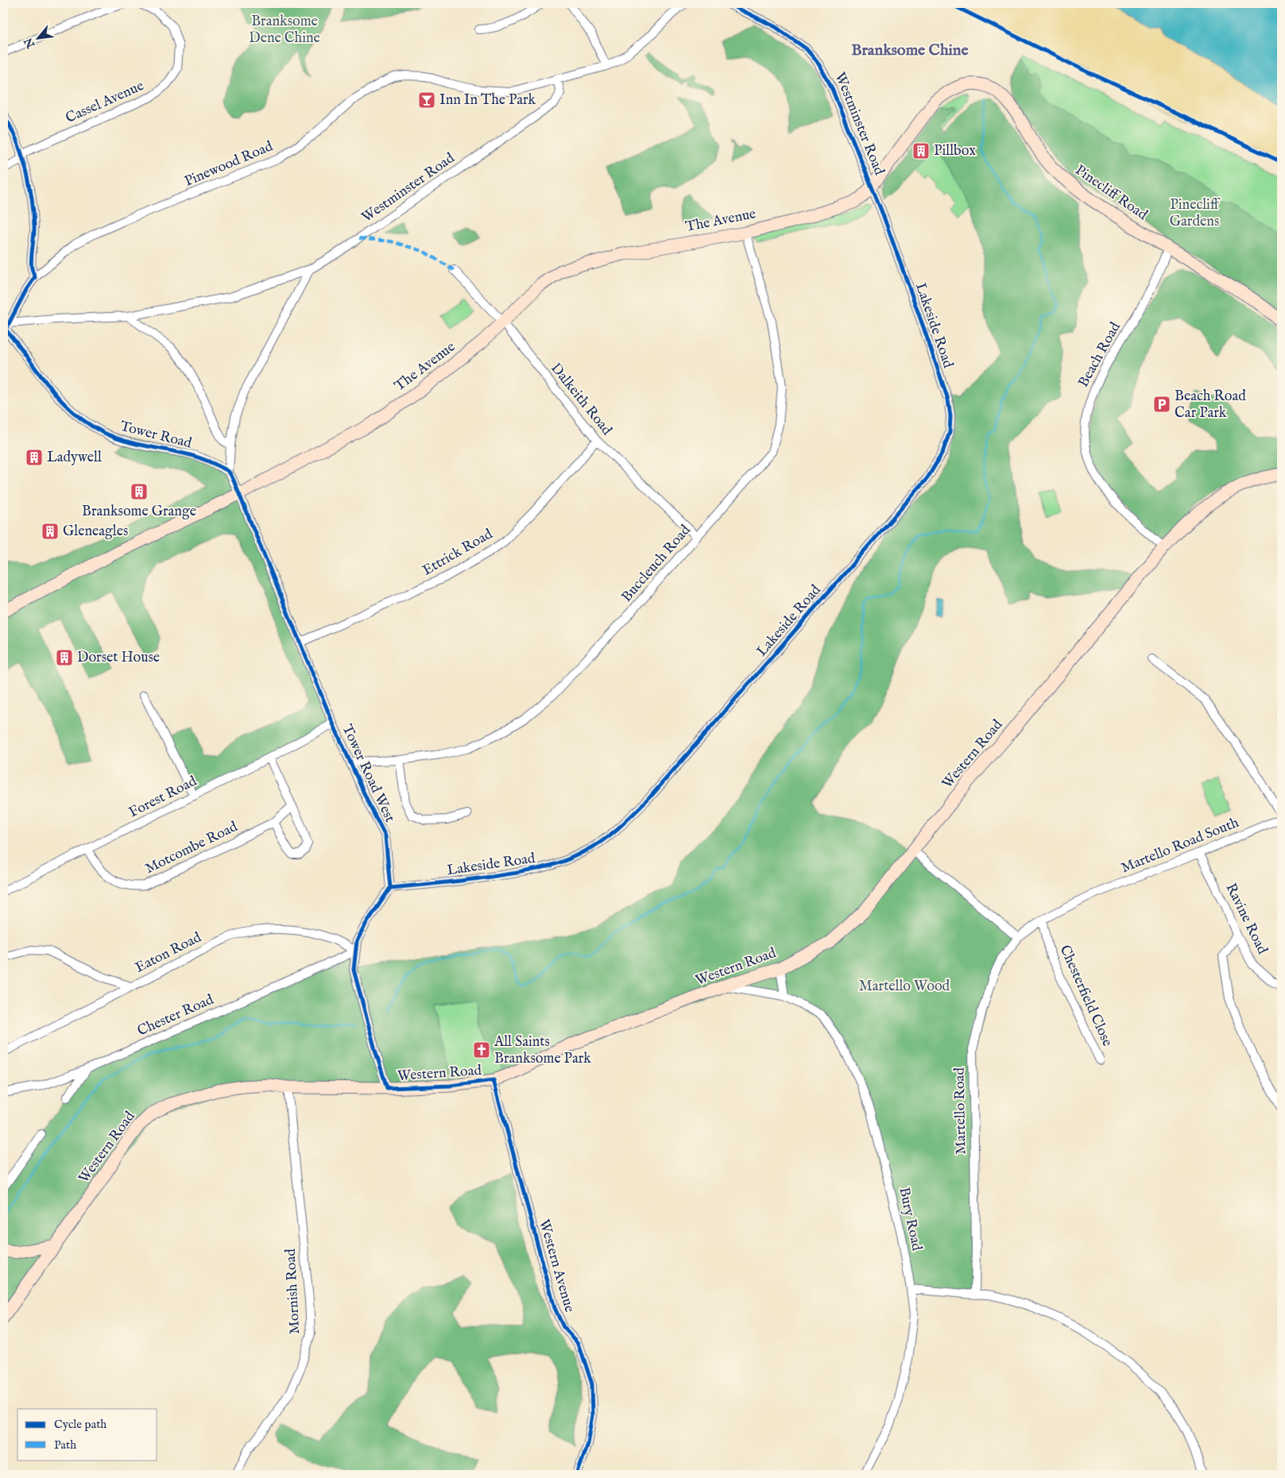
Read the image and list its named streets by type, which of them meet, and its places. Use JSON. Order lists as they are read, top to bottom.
{
  "streets": {
    "street": [
      "Cassel Avenue",
      "Westminster Road",
      "Pinewood Road",
      "Pinecliff Road",
      "The Avenue",
      "Lakeside Road",
      "Beach Road",
      "Dalkeith Road",
      "Tower Road",
      "Ettrick Road",
      "Buccleuch Road",
      "Western Road",
      "Tower Road West",
      "Forest Road",
      "Martello Road South",
      "Motcombe Road",
      "Ravine Road",
      "Eaton Road",
      "Chesterfield Close",
      "Chester Road",
      "Martello Road",
      "Bury Road",
      "Western Avenue",
      "Mornish Road"
    ]
  },
  "crossings": [
    ["Westminster Road", "Pinewood Road"],
    ["Westminster Road", "Pinecliff Road"],
    ["Westminster Road", "The Avenue"],
    ["Westminster Road", "Lakeside Road"],
    ["Westminster Road", "Tower Road"],
    ["Pinewood Road", "Tower Road"],
    ["Pinecliff Road", "The Avenue"],
    ["Pinecliff Road", "Lakeside Road"],
    ["Pinecliff Road", "Beach Road"],
    ["The Avenue", "Lakeside Road"],
    ["The Avenue", "Dalkeith Road"],
    ["The Avenue", "Buccleuch Road"],
    ["The Avenue", "Tower Road West"],
    ["Lakeside Road", "Tower Road West"],
    ["Beach Road", "Western Road"],
    ["Dalkeith Road", "Ettrick Road"],
    ["Dalkeith Road", "Buccleuch Road"],
    ["Tower Road", "Tower Road West"],
    ["Ettrick Road", "Tower Road West"],
    ["Buccleuch Road", "Tower Road West"],
    ["Western Road", "Bury Road"],
    ["Western Road", "Western Avenue"],
    ["Western Road", "Mornish Road"],
    ["Tower Road West", "Forest Road"],
    ["Forest Road", "Motcombe Road"],
    ["Martello Road South", "Ravine Road"],
    ["Martello Road South", "Martello Road"],
    ["Eaton Road", "Chester Road"],
    ["Chesterfield Close", "Martello Road"]
  ],
  "districts": ["Branksome Chine"],
  "parks": ["Branksome Dene Chine", "Pinecliff Gardens", "Martello Wood"],
  "places": {
    "bar": ["Inn In The Park"],
    "building": [
      "Pillbox",
      "Ladywell",
      "Branksome Grange",
      "Gleneagles",
      "Dorset House"
    ],
    "parking": ["Beach Road Car Park"],
    "church": ["All Saints Branksome Park"]
  },
  "legend": ["Cycle path", "Path"],
  "north": "bottom left"
}
